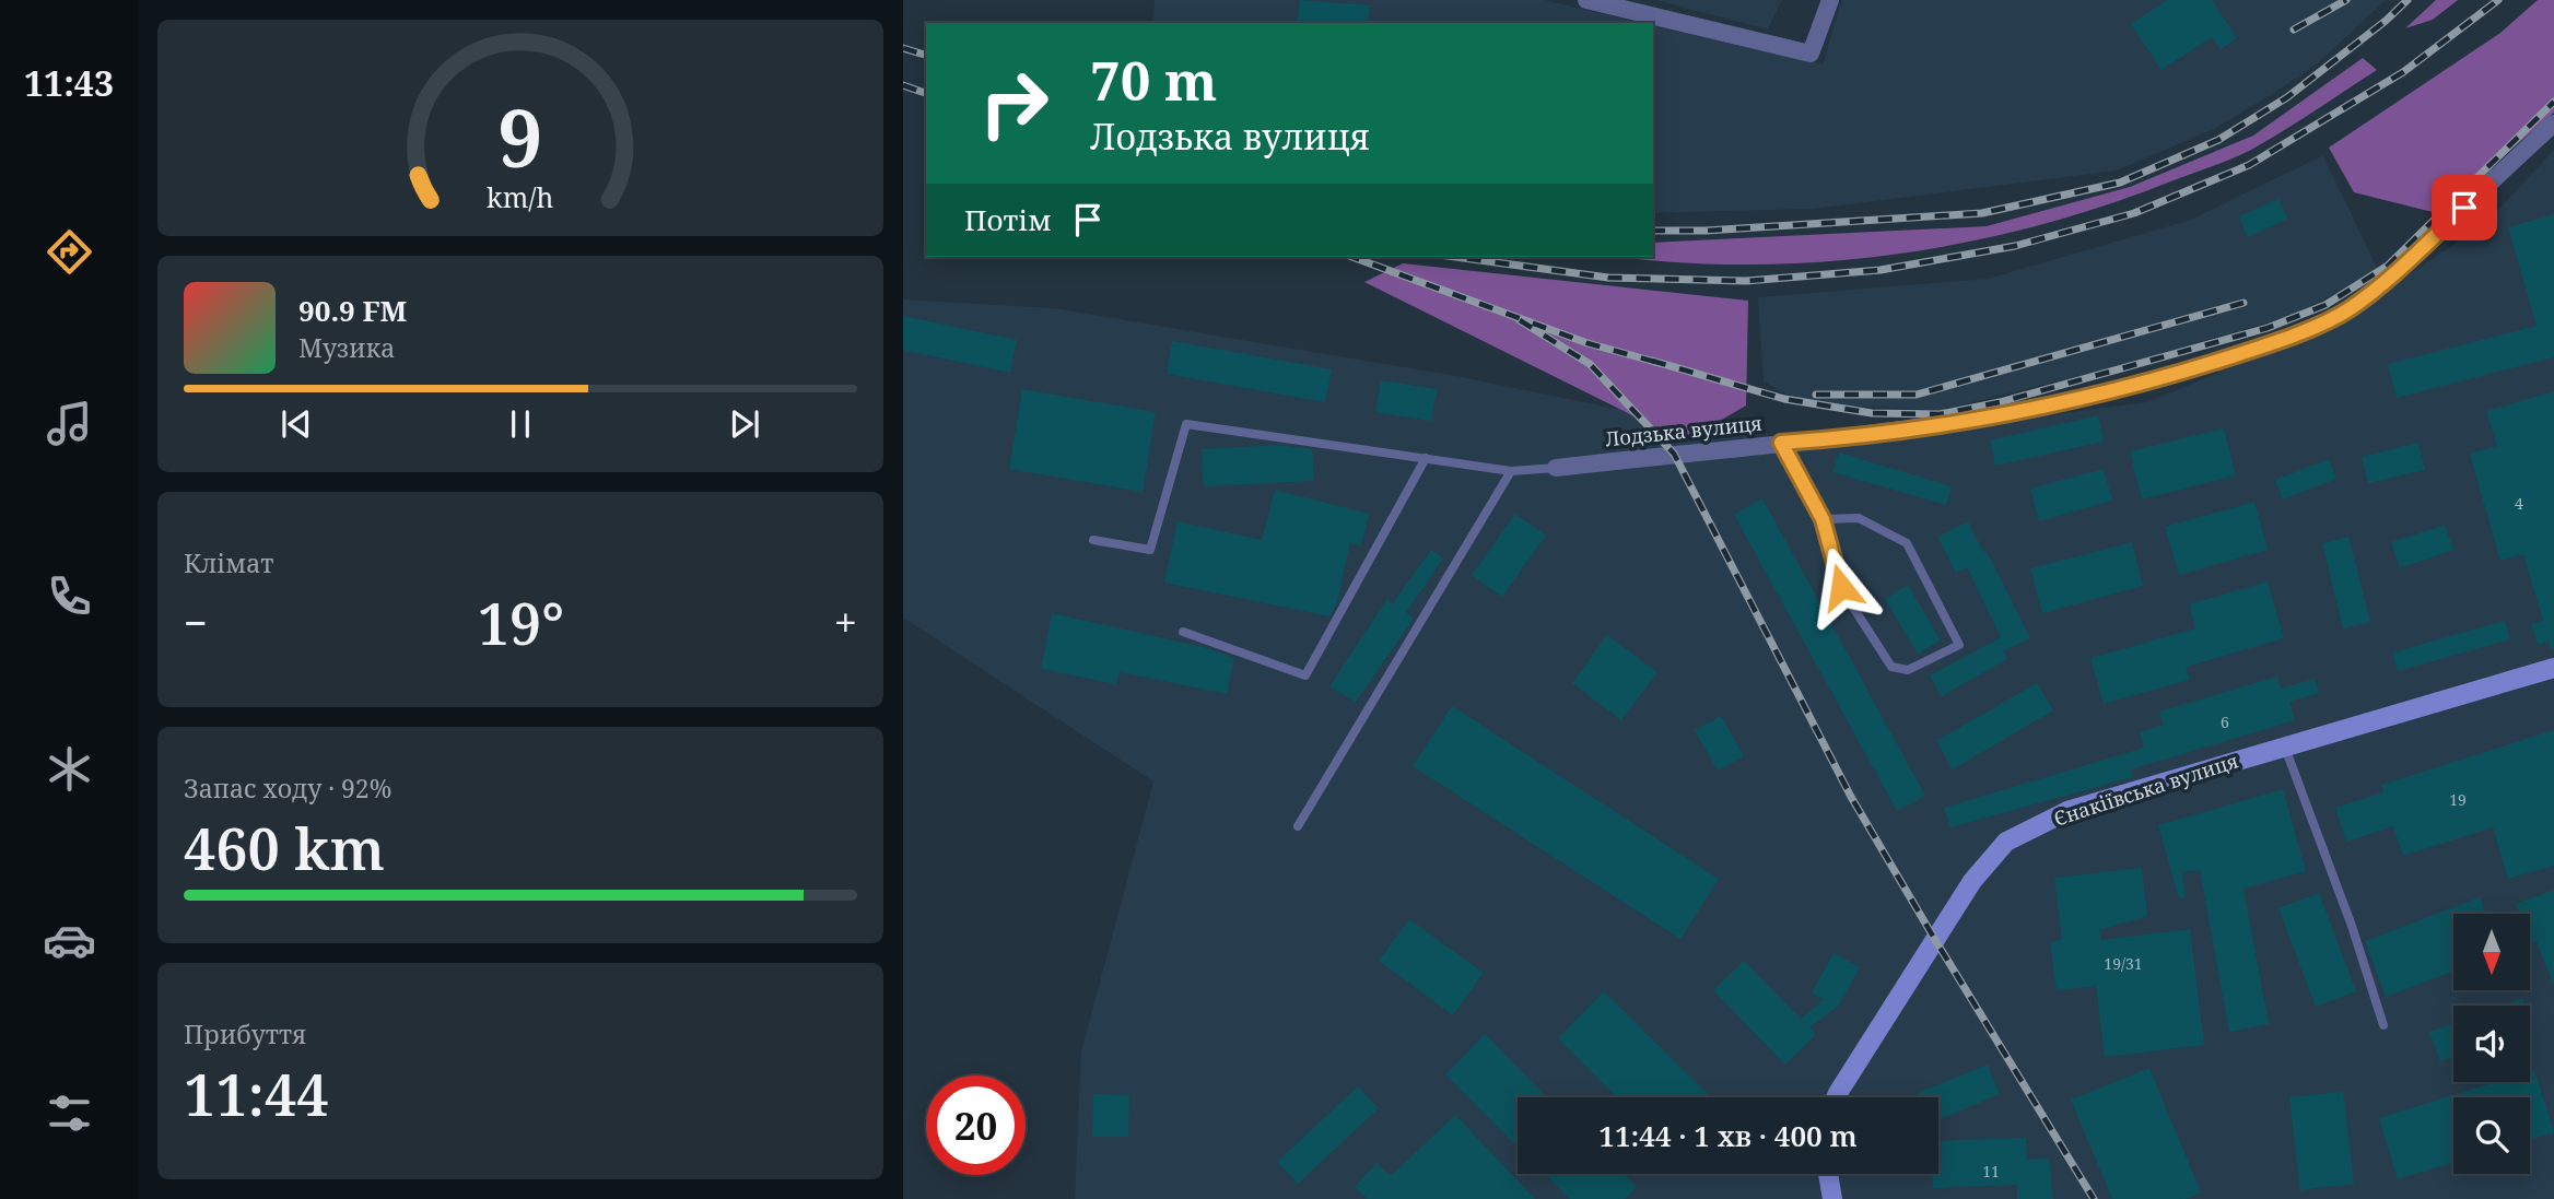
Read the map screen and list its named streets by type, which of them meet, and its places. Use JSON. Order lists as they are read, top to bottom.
{
  "streets": {
    "street": ["Лодзька вулиця", "Єнакіївська вулиця"]
  },
  "house_numbers": [
    "4",
    "6",
    "19",
    "19/31",
    "11"
  ],
  "north": "bottom",
  "page": {
    "tabs": "11:43",
    "turn": ["70 m", "Лодзька вулиця"],
    "then": "Потім",
    "song": ["90.9 FM", "Музика"],
    "tile": [
      "Клімат",
      ["Запас ходу · 92%", "460 km"],
      ["Прибуття", "11:44"]
    ],
    "heat": ["−", "19°", "+"],
    "limit": "20",
    "trip": "11:44 · 1 хв · 400 m",
    "gauge": ["9", "km/h"]
  }
}
